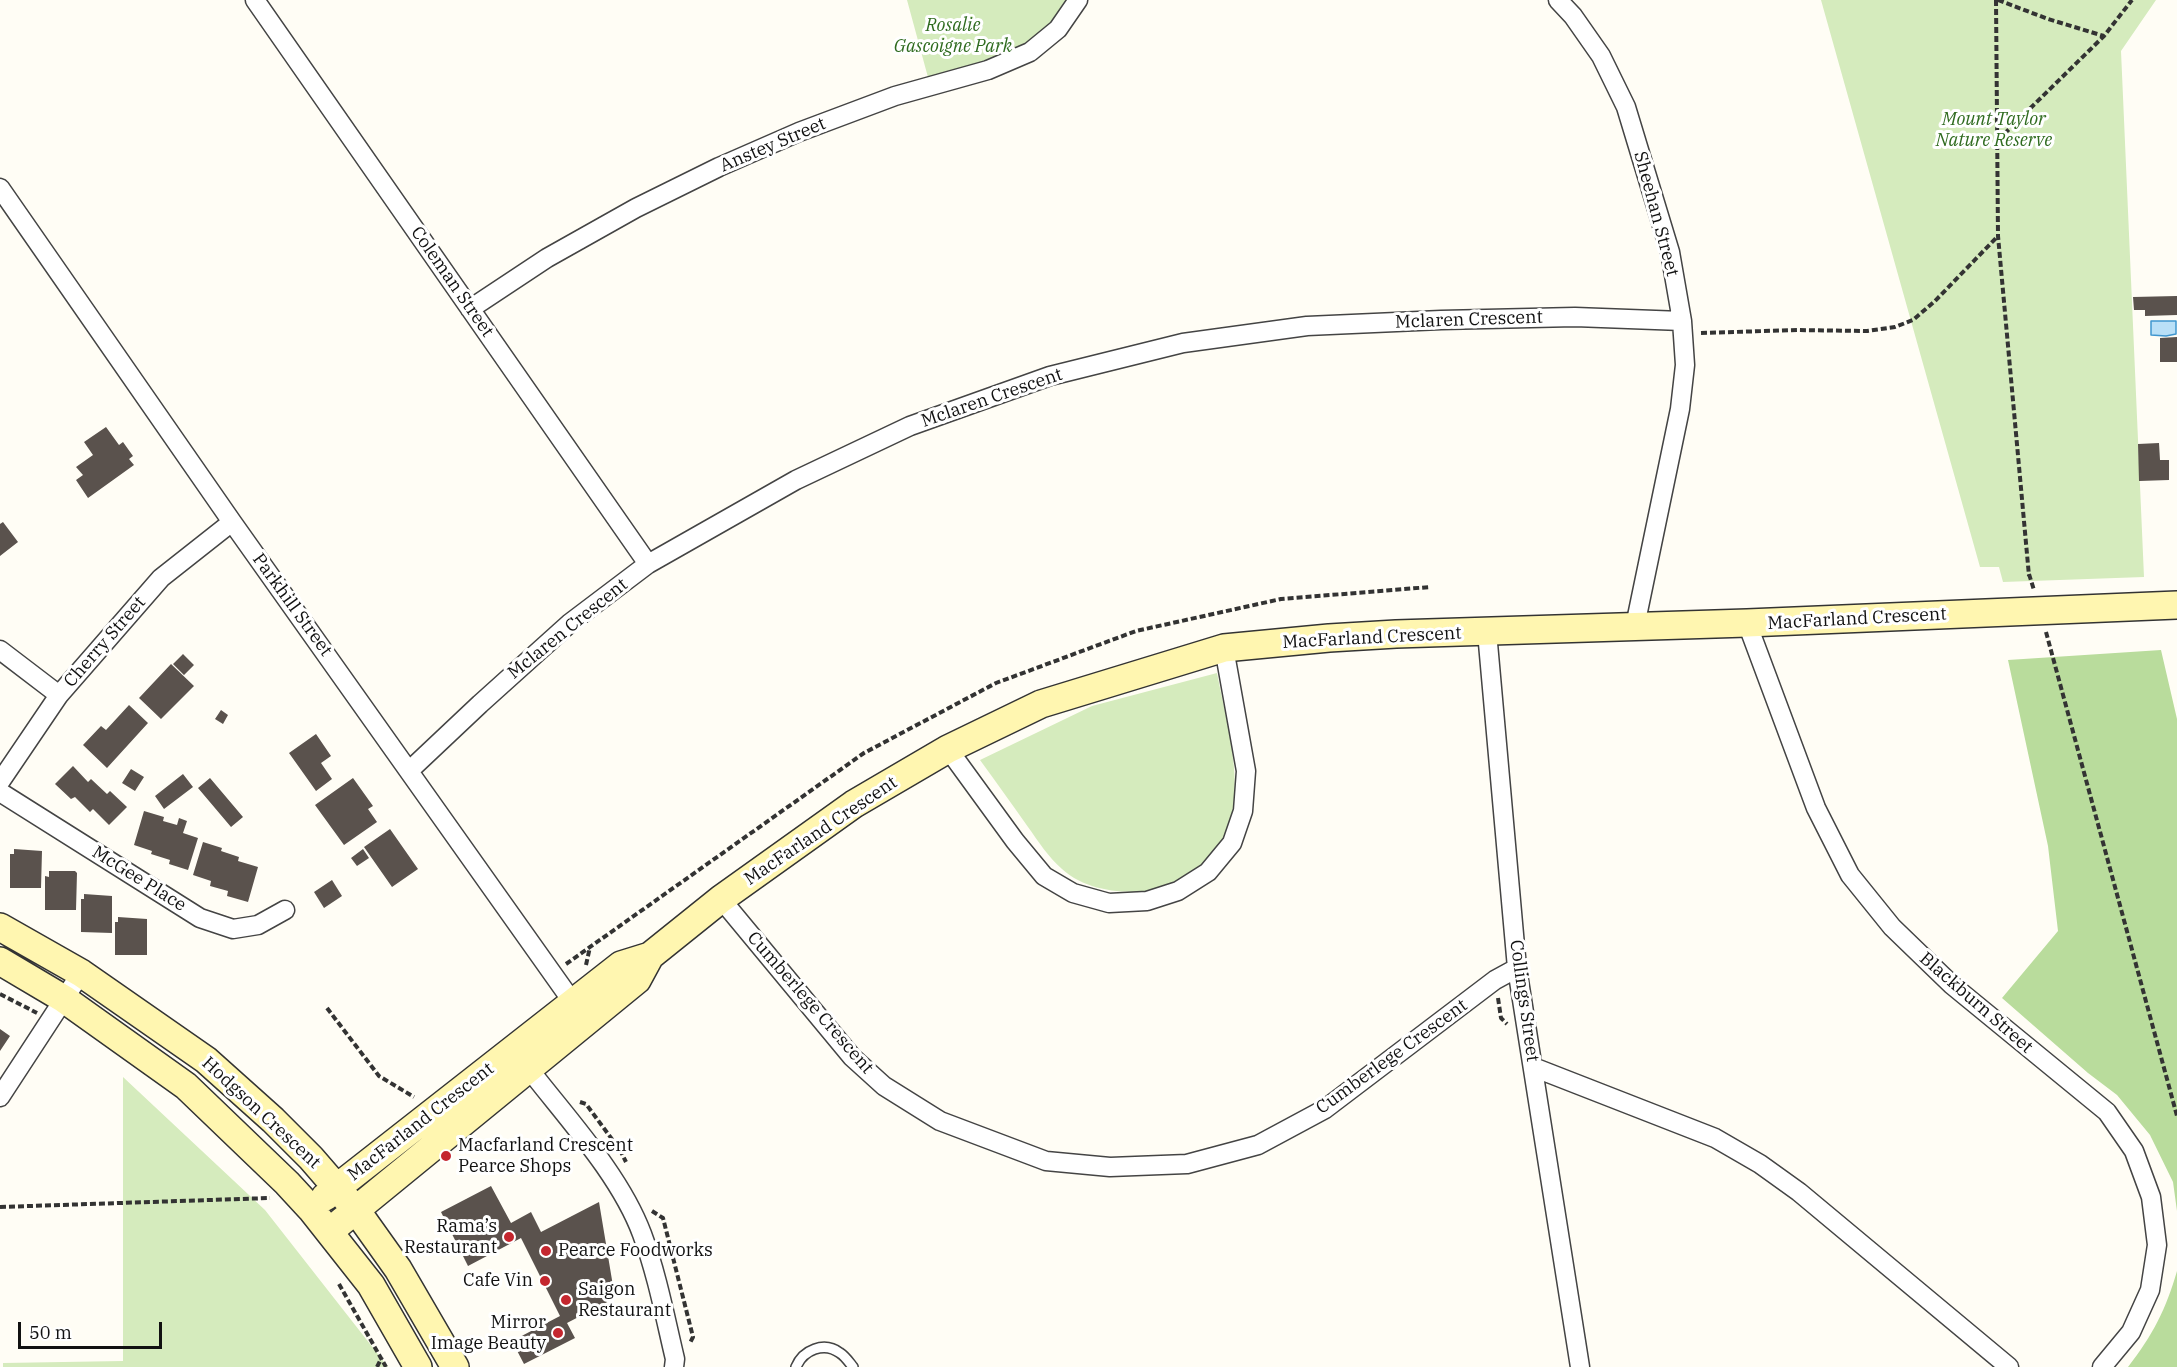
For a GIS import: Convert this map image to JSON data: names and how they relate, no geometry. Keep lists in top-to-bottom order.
{
  "streets": {
    "street": [
      "Anstey Street",
      "Sheehan Street",
      "Coleman Street",
      "Mclaren Crescent",
      "Parkhill Street",
      "MacFarland Crescent",
      "Cherry Street",
      "McGee Place",
      "Collings Street",
      "Cumberlege Crescent",
      "Blackburn Street",
      "Hodgson Crescent"
    ]
  },
  "crossings": [
    ["Anstey Street", "Coleman Street"],
    ["Sheehan Street", "Mclaren Crescent"],
    ["Sheehan Street", "MacFarland Crescent"],
    ["Coleman Street", "Mclaren Crescent"],
    ["Mclaren Crescent", "Parkhill Street"],
    ["Parkhill Street", "MacFarland Crescent"],
    ["Parkhill Street", "Cherry Street"],
    ["MacFarland Crescent", "Collings Street"],
    ["MacFarland Crescent", "Cumberlege Crescent"],
    ["MacFarland Crescent", "Blackburn Street"],
    ["MacFarland Crescent", "Hodgson Crescent"],
    ["Collings Street", "Cumberlege Crescent"]
  ],
  "parks": ["Rosalie Gascoigne Park", "Mount Taylor Nature Reserve"],
  "places": [
    "Macfarland Crescent Pearce Shops",
    "Rama’s Restaurant",
    "Pearce Foodworks",
    "Cafe Vin",
    "Saigon Restaurant",
    "Mirror Image Beauty"
  ],
  "scale_bar": "50 m"
}
